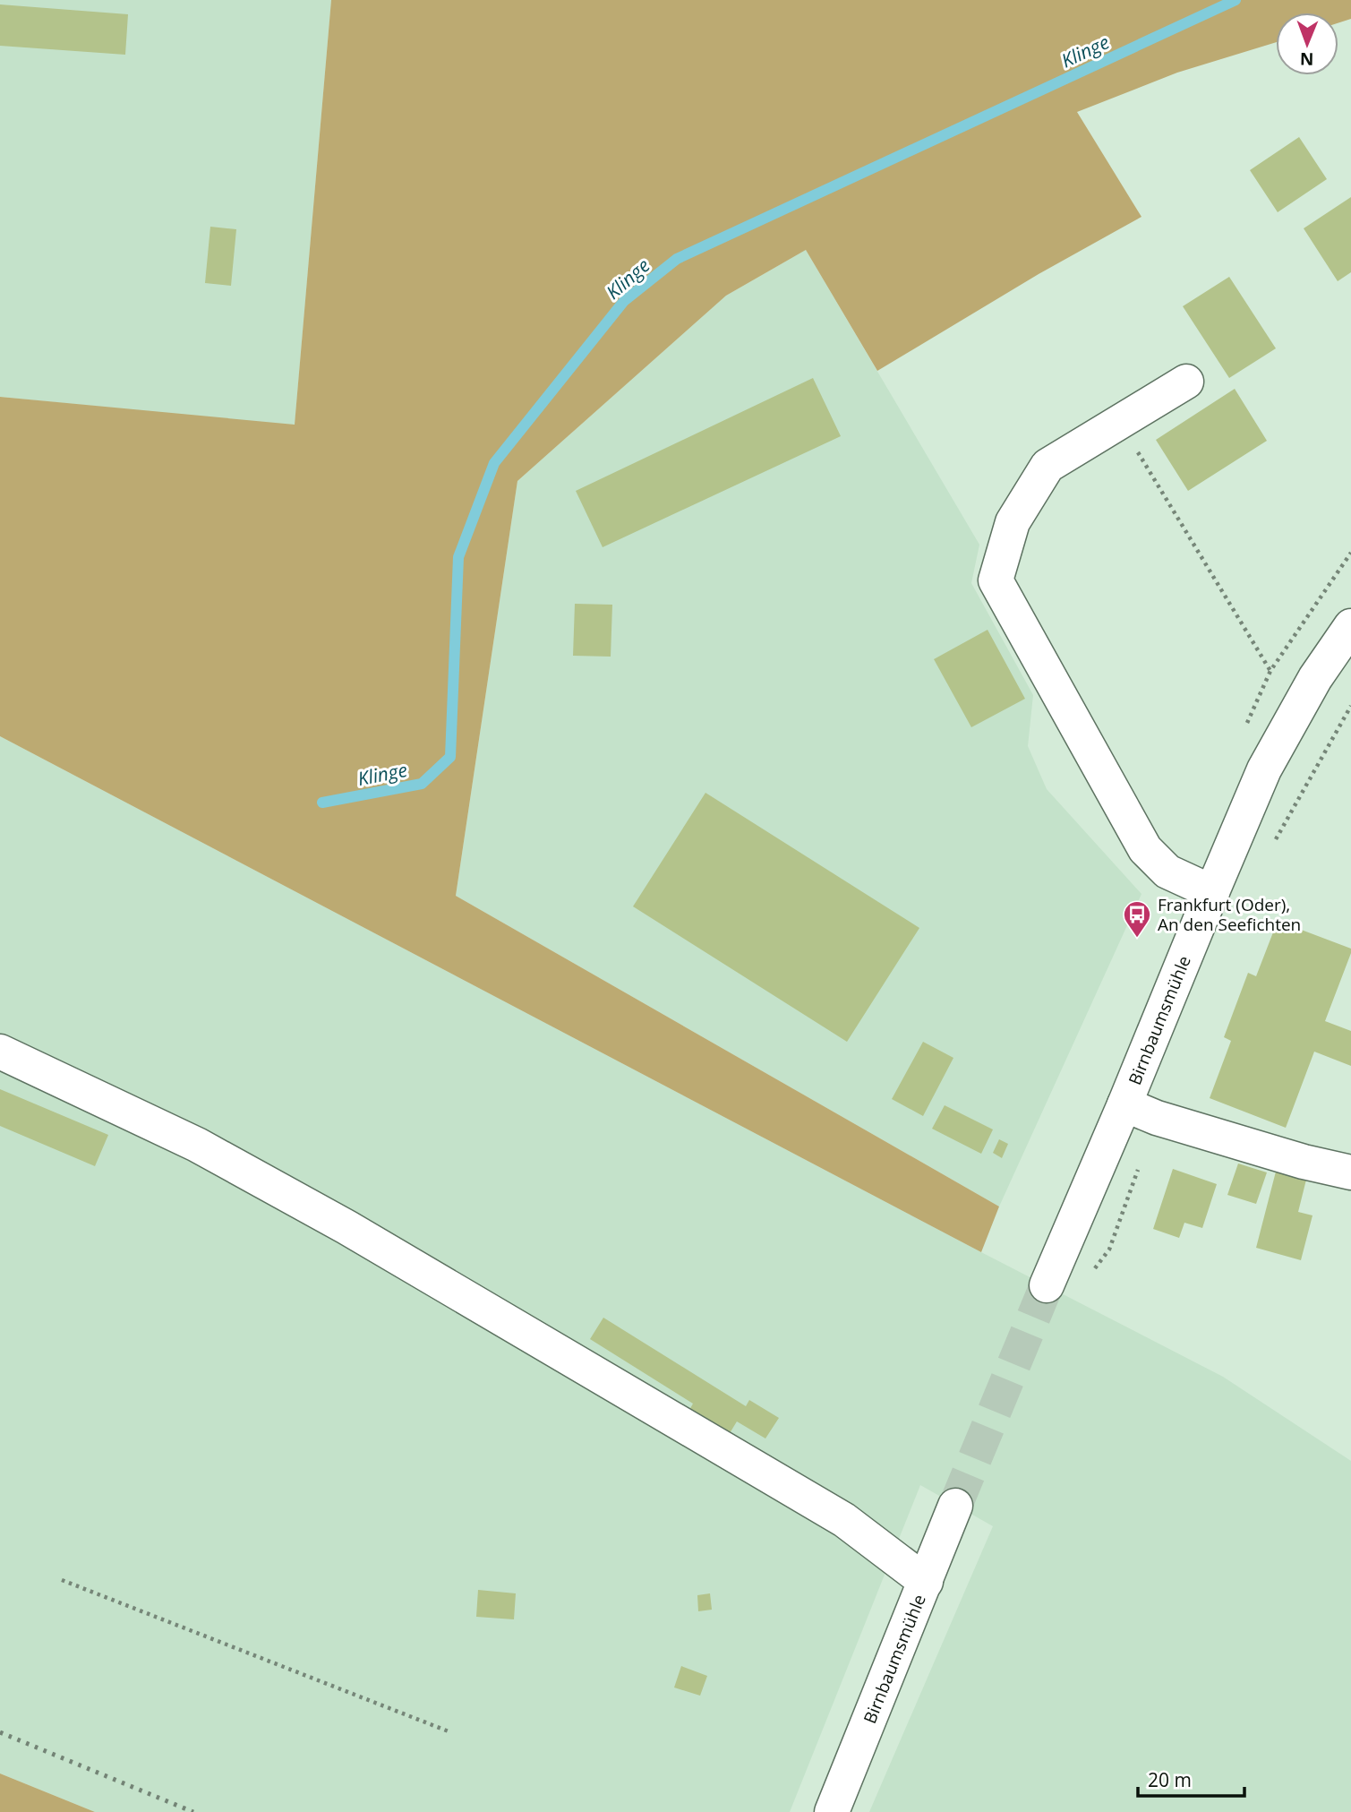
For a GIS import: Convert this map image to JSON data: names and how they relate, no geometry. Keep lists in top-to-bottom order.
{
  "streets": {
    "main road": ["Birnbaumsmühle"]
  },
  "water": ["Klinge"],
  "places": {
    "bus stop": ["Frankfurt (Oder), An den Seefichten"]
  },
  "scale_bar": "20 m",
  "north": "bottom"
}
